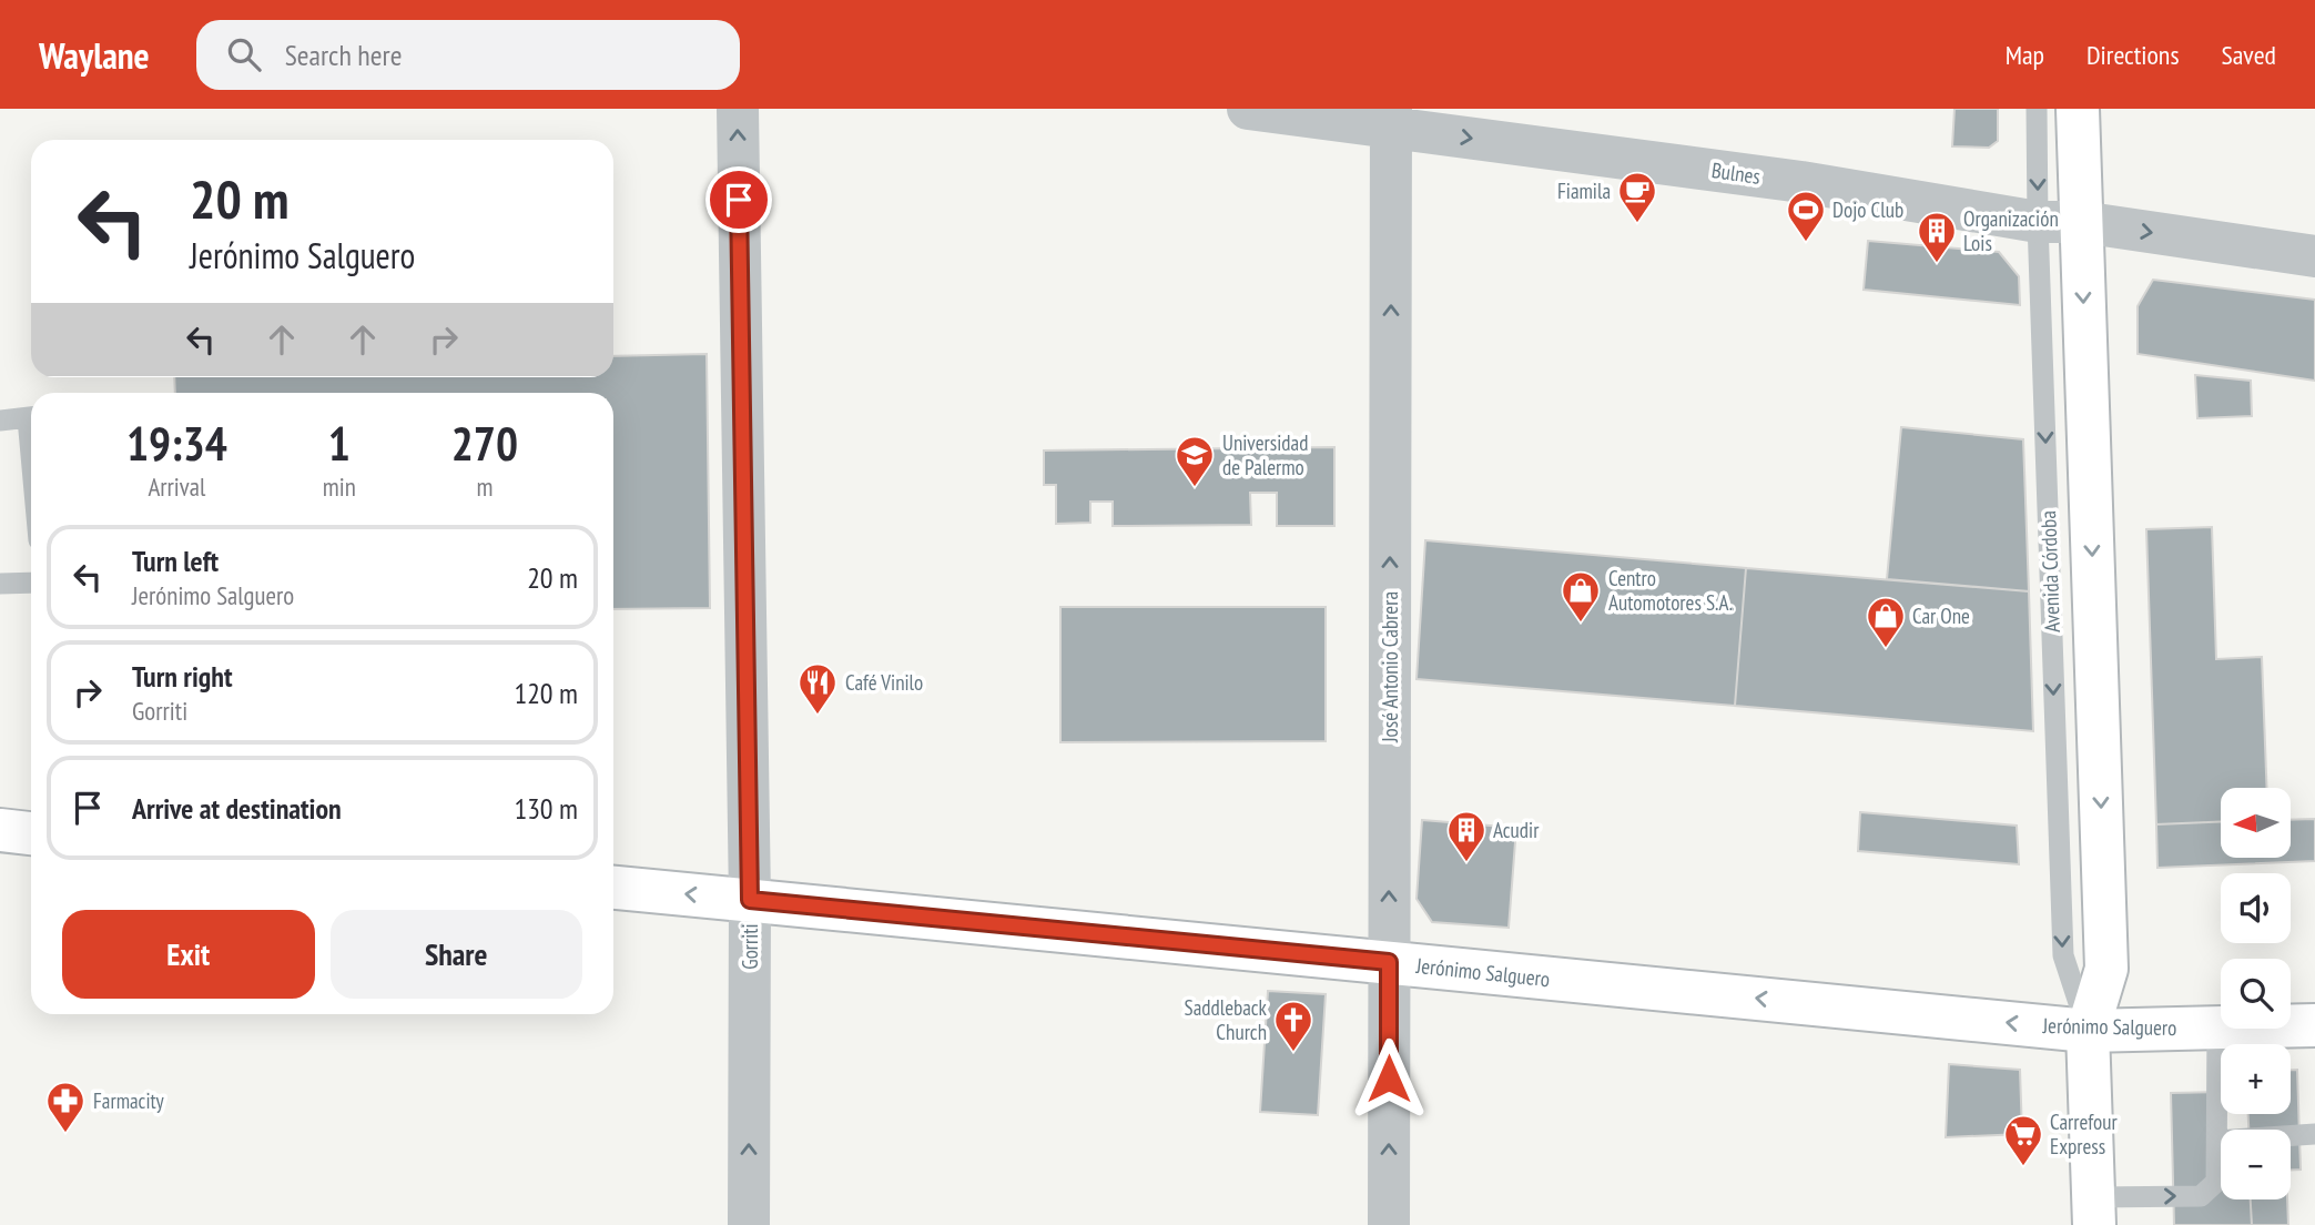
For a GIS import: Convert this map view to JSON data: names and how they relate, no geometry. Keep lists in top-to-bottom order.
{
  "streets": {
    "street": [
      "Bulnes",
      "Avenida Córdoba",
      "José Antonio Cabrera",
      "Gorriti",
      "Jerónimo Salguero"
    ]
  },
  "crossings": [
    ["Bulnes", "Avenida Córdoba"],
    ["Bulnes", "José Antonio Cabrera"],
    ["Avenida Córdoba", "Jerónimo Salguero"],
    ["José Antonio Cabrera", "Jerónimo Salguero"],
    ["Gorriti", "Jerónimo Salguero"]
  ],
  "one_way": [
    "Bulnes",
    "Avenida Córdoba",
    "José Antonio Cabrera",
    "Gorriti",
    "Jerónimo Salguero"
  ],
  "places": {
    "cafe": ["Fiamila"],
    "sports": ["Dojo Club"],
    "building": ["Organización Lois", "Acudir"],
    "school or university": ["Universidad de Palermo"],
    "shop": ["Centro Automotores S.A.", "Car One"],
    "restaurant": ["Café Vinilo"],
    "church": ["Saddleback Church"],
    "pharmacy": ["Farmacity"],
    "supermarket": ["Carrefour Express"]
  },
  "north": "left",
  "page": {
    "header": "Waylane",
    "search": "Search here",
    "nav": ["Map", "Directions", "Saved"],
    "turn": ["20 m", "Jerónimo Salguero"],
    "eta": [
      "19:34",
      "Arrival",
      "1",
      "min",
      "270",
      "m"
    ],
    "list": [
      {
        "name": "Turn left",
        "note": "Jerónimo Salguero",
        "value": "20 m"
      },
      {
        "name": "Turn right",
        "note": "Gorriti",
        "value": "120 m"
      },
      {
        "name": "Arrive at destination",
        "value": "130 m"
      }
    ],
    "map_buttons": ["+", "−"],
    "buttons": ["Exit", "Share"]
  }
}
